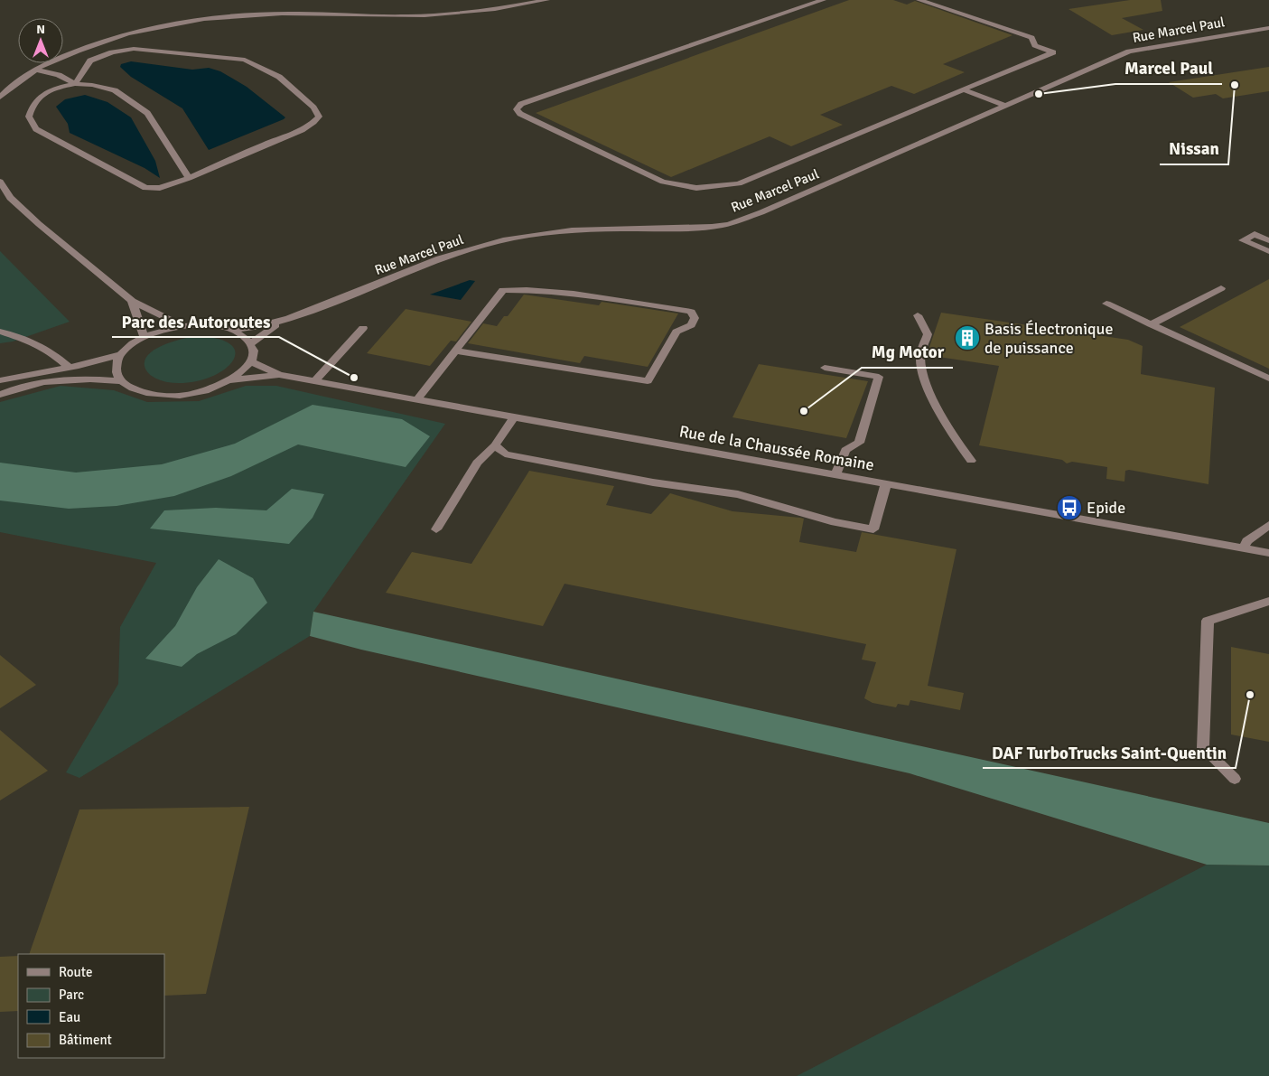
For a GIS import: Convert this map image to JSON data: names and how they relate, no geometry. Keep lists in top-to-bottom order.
{
  "streets": {
    "street": ["Rue Marcel Paul", "Rue de la Chaussée Romaine"]
  },
  "places": {
    "other": [
      "Nissan",
      "Marcel Paul",
      "Parc des Autoroutes",
      "Mg Motor",
      "DAF TurboTrucks Saint-Quentin"
    ],
    "building": ["Basis Électronique de puissance"],
    "bus stop": ["Epide"]
  },
  "legend": [
    "Route",
    "Parc",
    "Eau",
    "Bâtiment"
  ],
  "north": "top"
}
